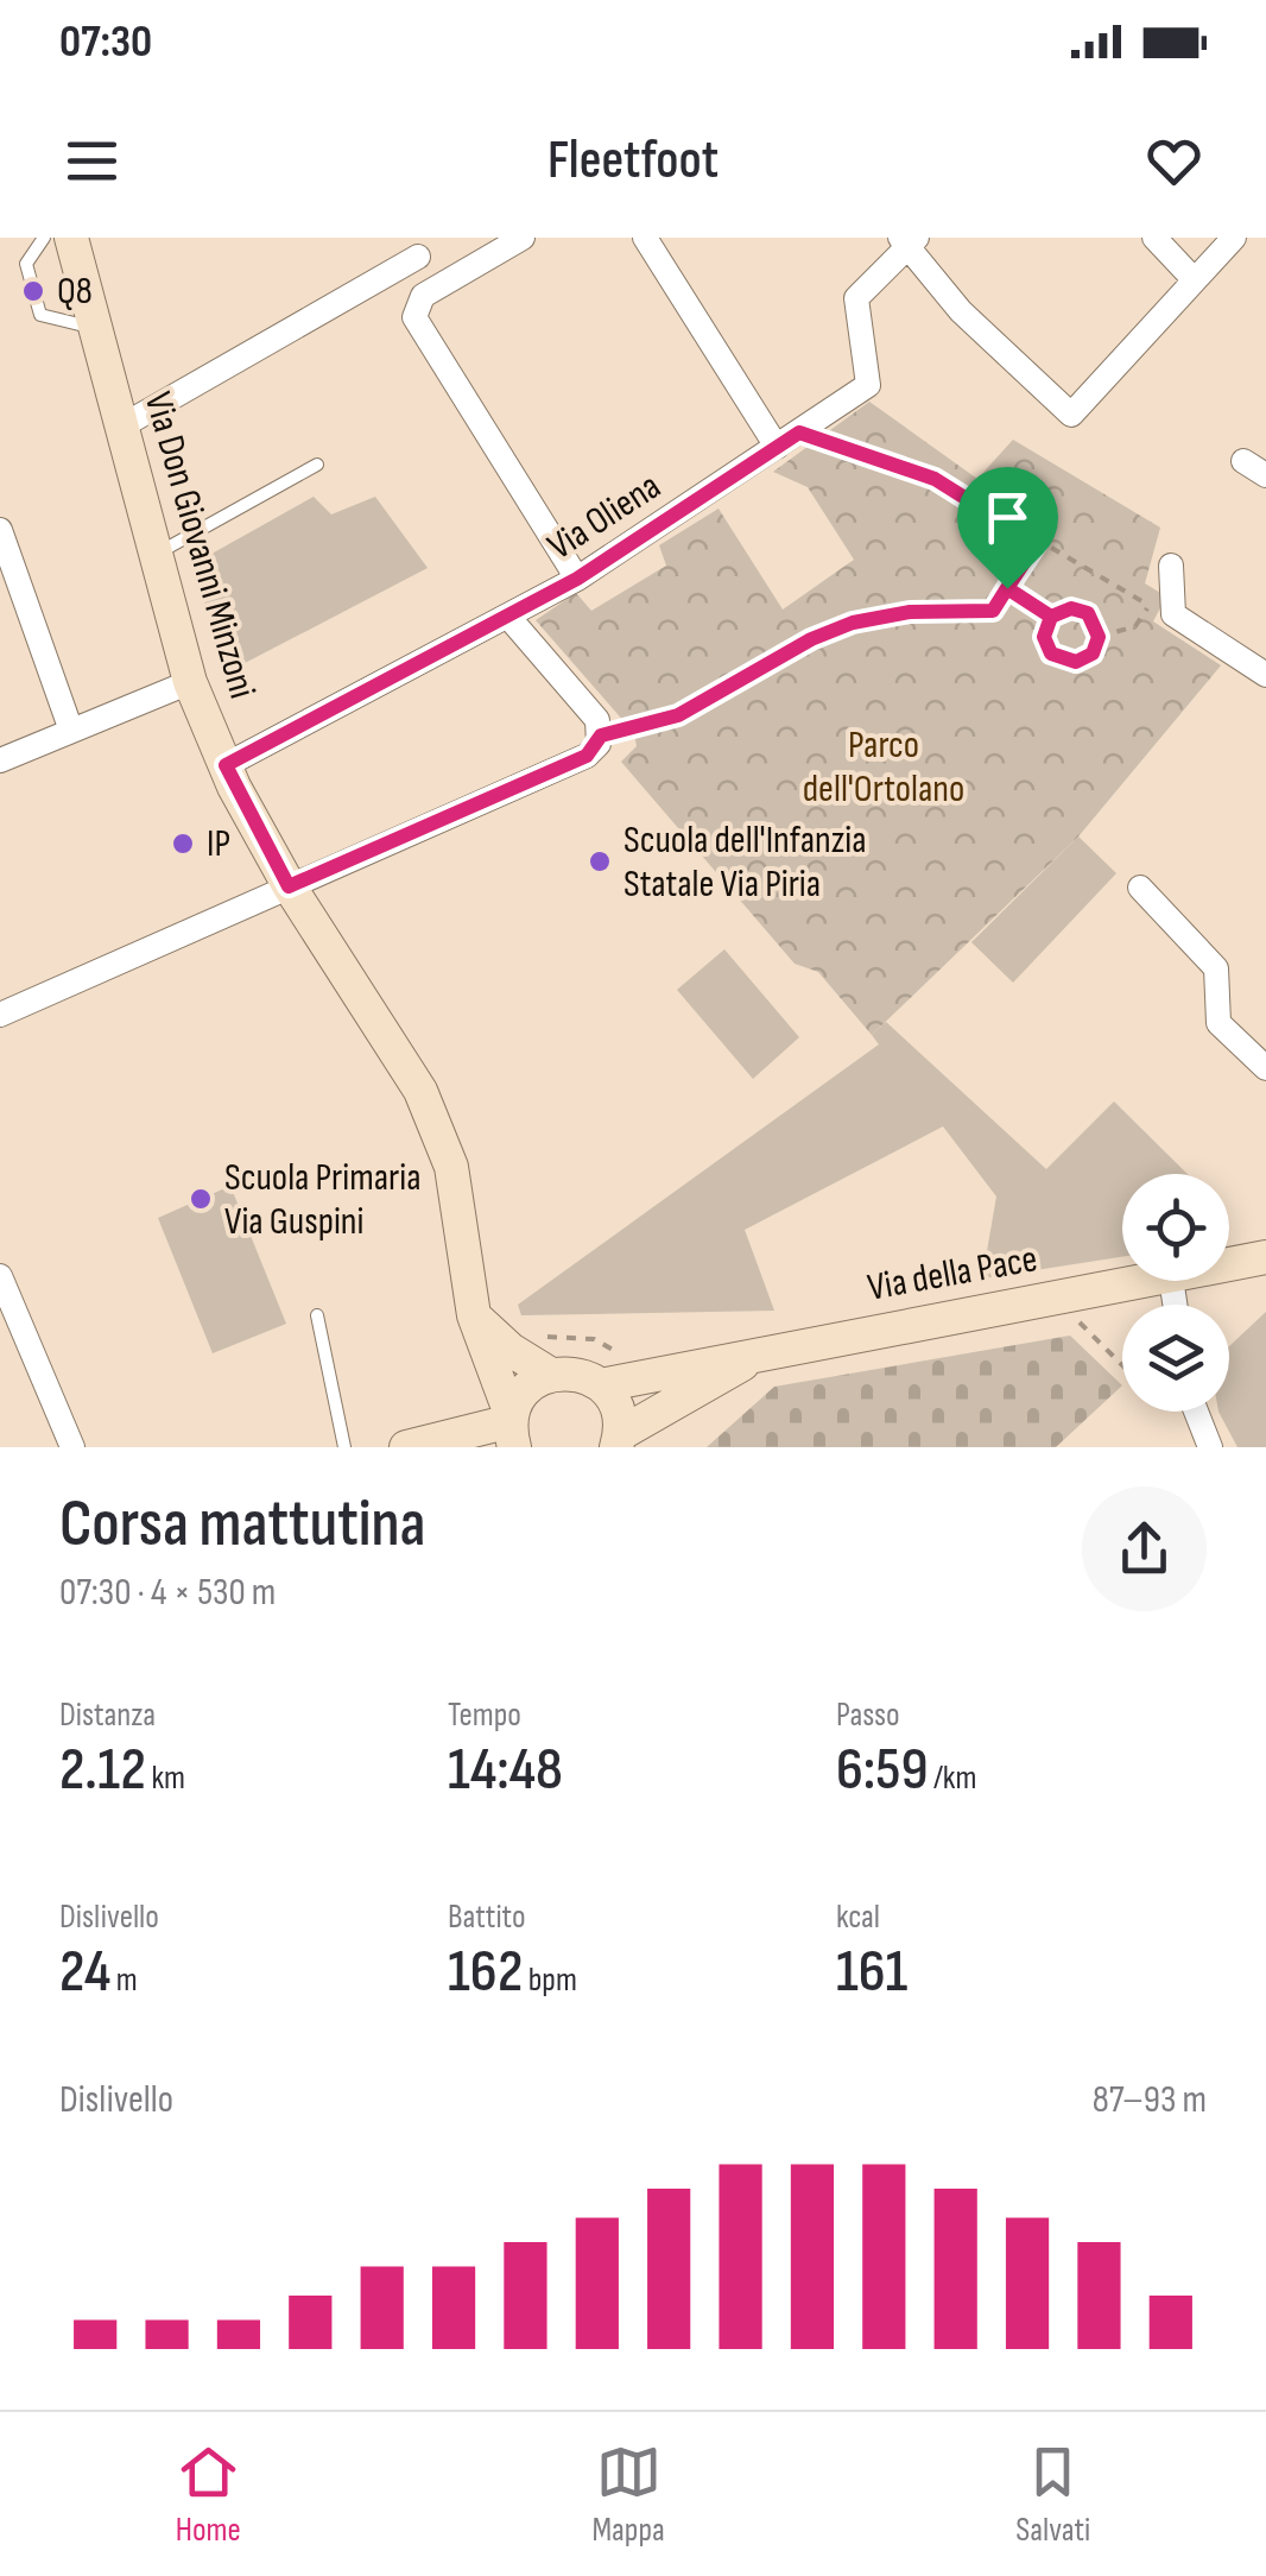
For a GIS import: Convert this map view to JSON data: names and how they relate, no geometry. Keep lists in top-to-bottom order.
{
  "streets": {
    "street": ["Via Oliena", "Via Don Giovanni Minzoni", "Via della Pace"]
  },
  "crossings": [
    ["Via Oliena", "Via Don Giovanni Minzoni"]
  ],
  "parks": ["Parco dell'Ortolano"],
  "places": [
    "Q8",
    "IP",
    "Scuola dell'Infanzia Statale Via Piria",
    "Scuola Primaria Via Guspini"
  ],
  "page": {
    "status": "07:30",
    "header": "Fleetfoot",
    "heading": ["Corsa mattutina", "07:30 · 4 × 530 m"],
    "stats": [
      ["Distanza", "2.12 km"],
      ["Tempo", "14:48"],
      ["Passo", "6:59 /km"],
      ["Dislivello", "24 m"],
      ["Battito", "162 bpm"],
      ["kcal", "161"]
    ],
    "chart": ["Dislivello", "87–93 m"],
    "tabs": ["Home", "Mappa", "Salvati"]
  }
}
